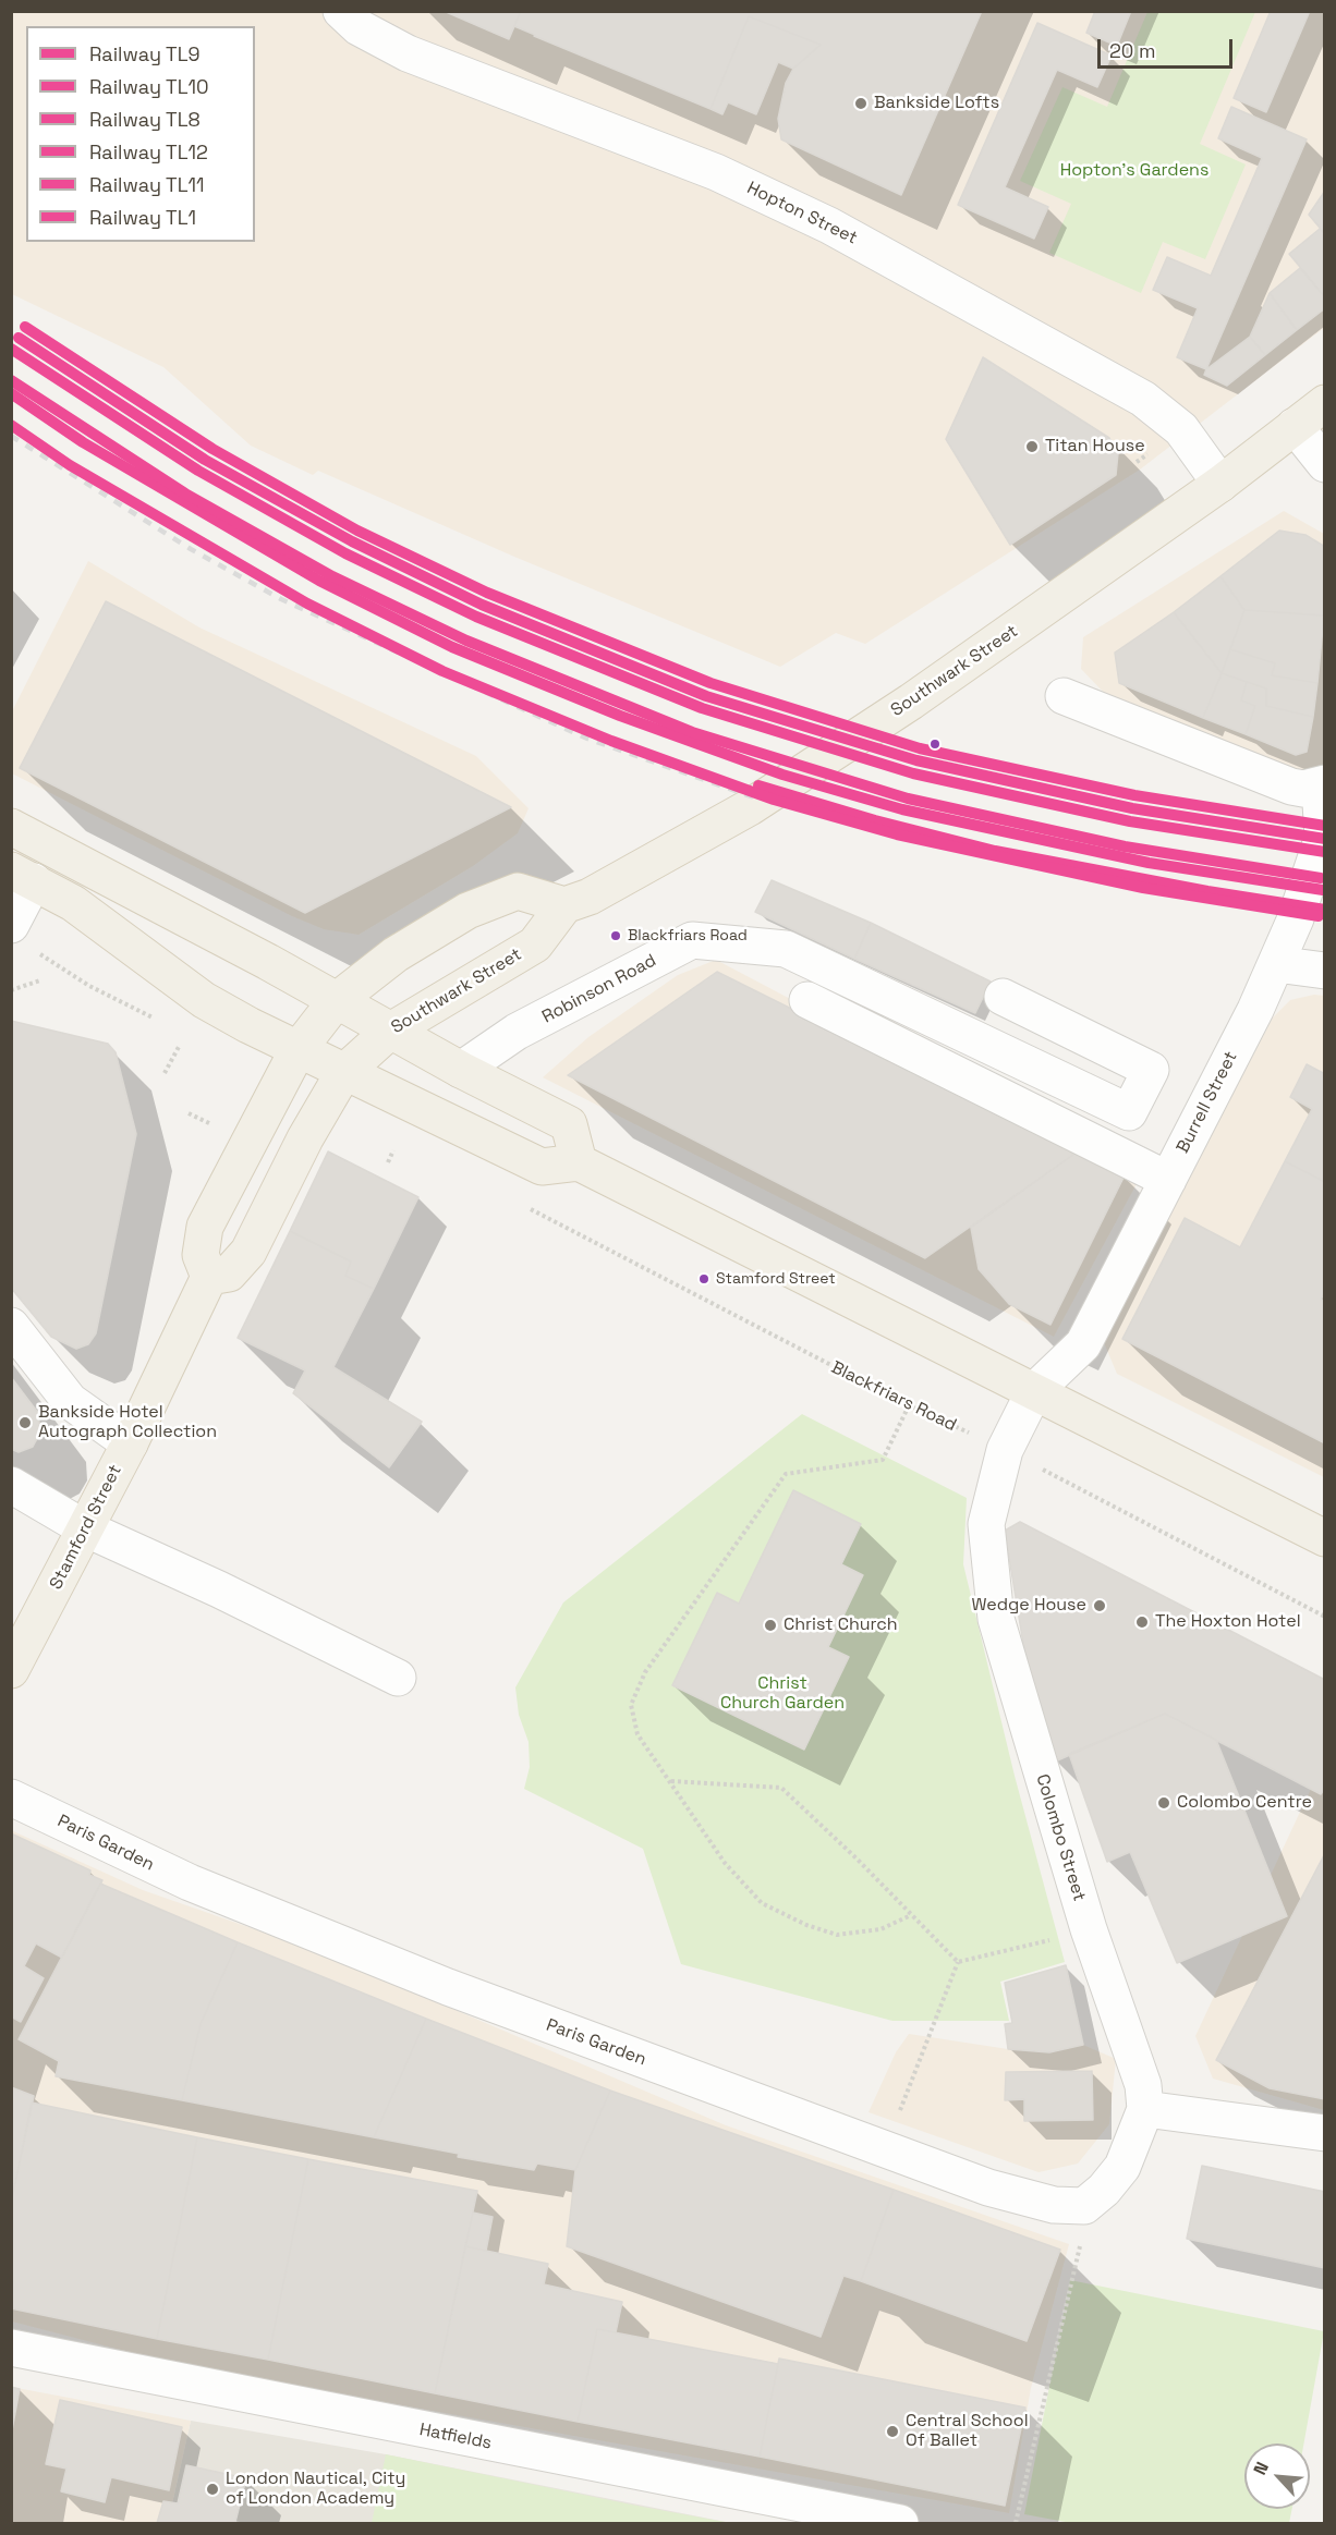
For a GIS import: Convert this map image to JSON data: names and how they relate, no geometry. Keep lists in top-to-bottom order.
{
  "streets": {
    "main road": ["Southwark Street", "Stamford Street"],
    "street": [
      "Hopton Street",
      "Robinson Road",
      "Burrell Street",
      "Colombo Street",
      "Paris Garden",
      "Hatfields"
    ],
    "path": ["Blackfriars Road"]
  },
  "crossings": [
    ["Hopton Street", "Southwark Street"],
    ["Burrell Street", "Colombo Street"],
    ["Blackfriars Road", "Colombo Street"]
  ],
  "parks": ["Hopton's Gardens", "Christ Church Garden"],
  "places": [
    "Bankside Lofts",
    "Titan House",
    "Blackfriars Road",
    "Stamford Street",
    "Bankside Hotel Autograph Collection",
    "Wedge House",
    "The Hoxton Hotel",
    "Christ Church",
    "Colombo Centre",
    "Central School Of Ballet",
    "London Nautical, City of London Academy"
  ],
  "lines": [
    "rail line TL11",
    "rail line TL8",
    "rail line TL9",
    "rail line TL12",
    "rail line TL10",
    "rail line TL1"
  ],
  "legend": [
    "Railway TL9",
    "Railway TL10",
    "Railway TL8",
    "Railway TL12",
    "Railway TL11",
    "Railway TL1"
  ],
  "scale_bar": "20 m",
  "north": "top left"
}
